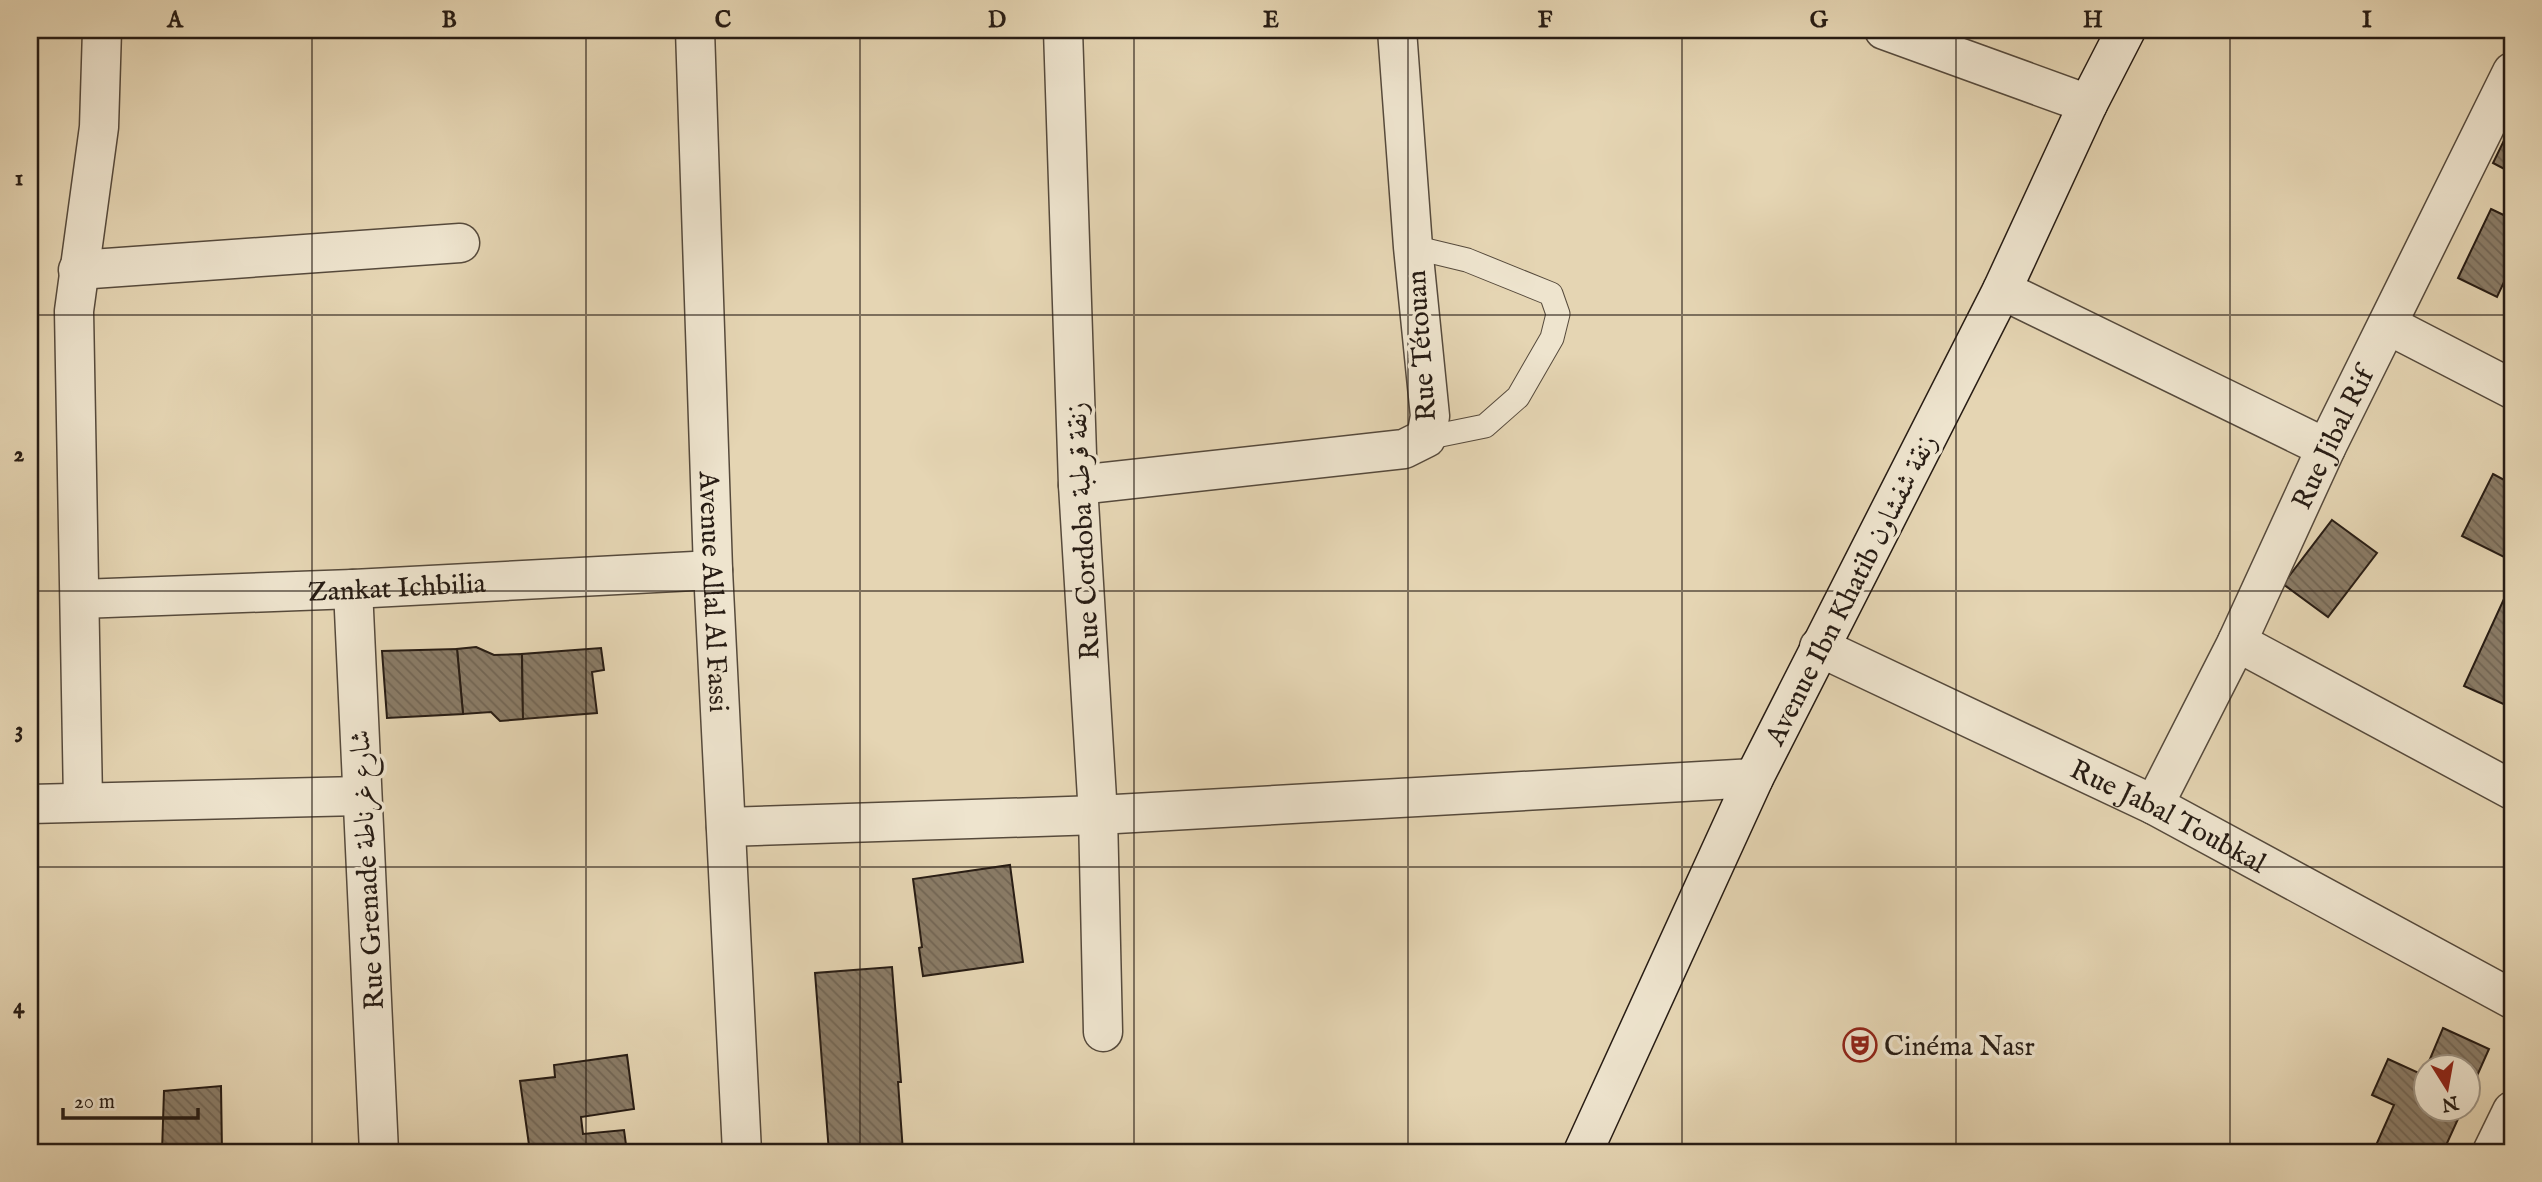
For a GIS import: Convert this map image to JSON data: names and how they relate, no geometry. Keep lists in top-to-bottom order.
{
  "streets": {
    "street": [
      "Rue Tétouan",
      "Rue Jibal Rif",
      "Rue Cordoba زنقة قرطبة",
      "Zankat Ichbilia",
      "Avenue Ibn Khatib زنقة شفشاون",
      "Avenue Allal Al Fassi",
      "Rue Jabal Toubkal",
      "Rue Grenade شارع غرناطة"
    ]
  },
  "crossings": [
    ["Rue Tétouan", "Rue Cordoba زنقة قرطبة"],
    ["Rue Jibal Rif", "Rue Jabal Toubkal"],
    ["Zankat Ichbilia", "Avenue Allal Al Fassi"],
    ["Zankat Ichbilia", "Rue Grenade شارع غرناطة"],
    ["Avenue Ibn Khatib زنقة شفشاون", "Rue Jabal Toubkal"]
  ],
  "places": {
    "theatre": ["Cinéma Nasr"]
  },
  "scale_bar": "20 m",
  "north": "bottom",
  "grid": {
    "columns": [
      "A",
      "B",
      "C",
      "D",
      "E",
      "F",
      "G",
      "H",
      "I"
    ],
    "rows": [
      "1",
      "2",
      "3",
      "4"
    ]
  }
}
